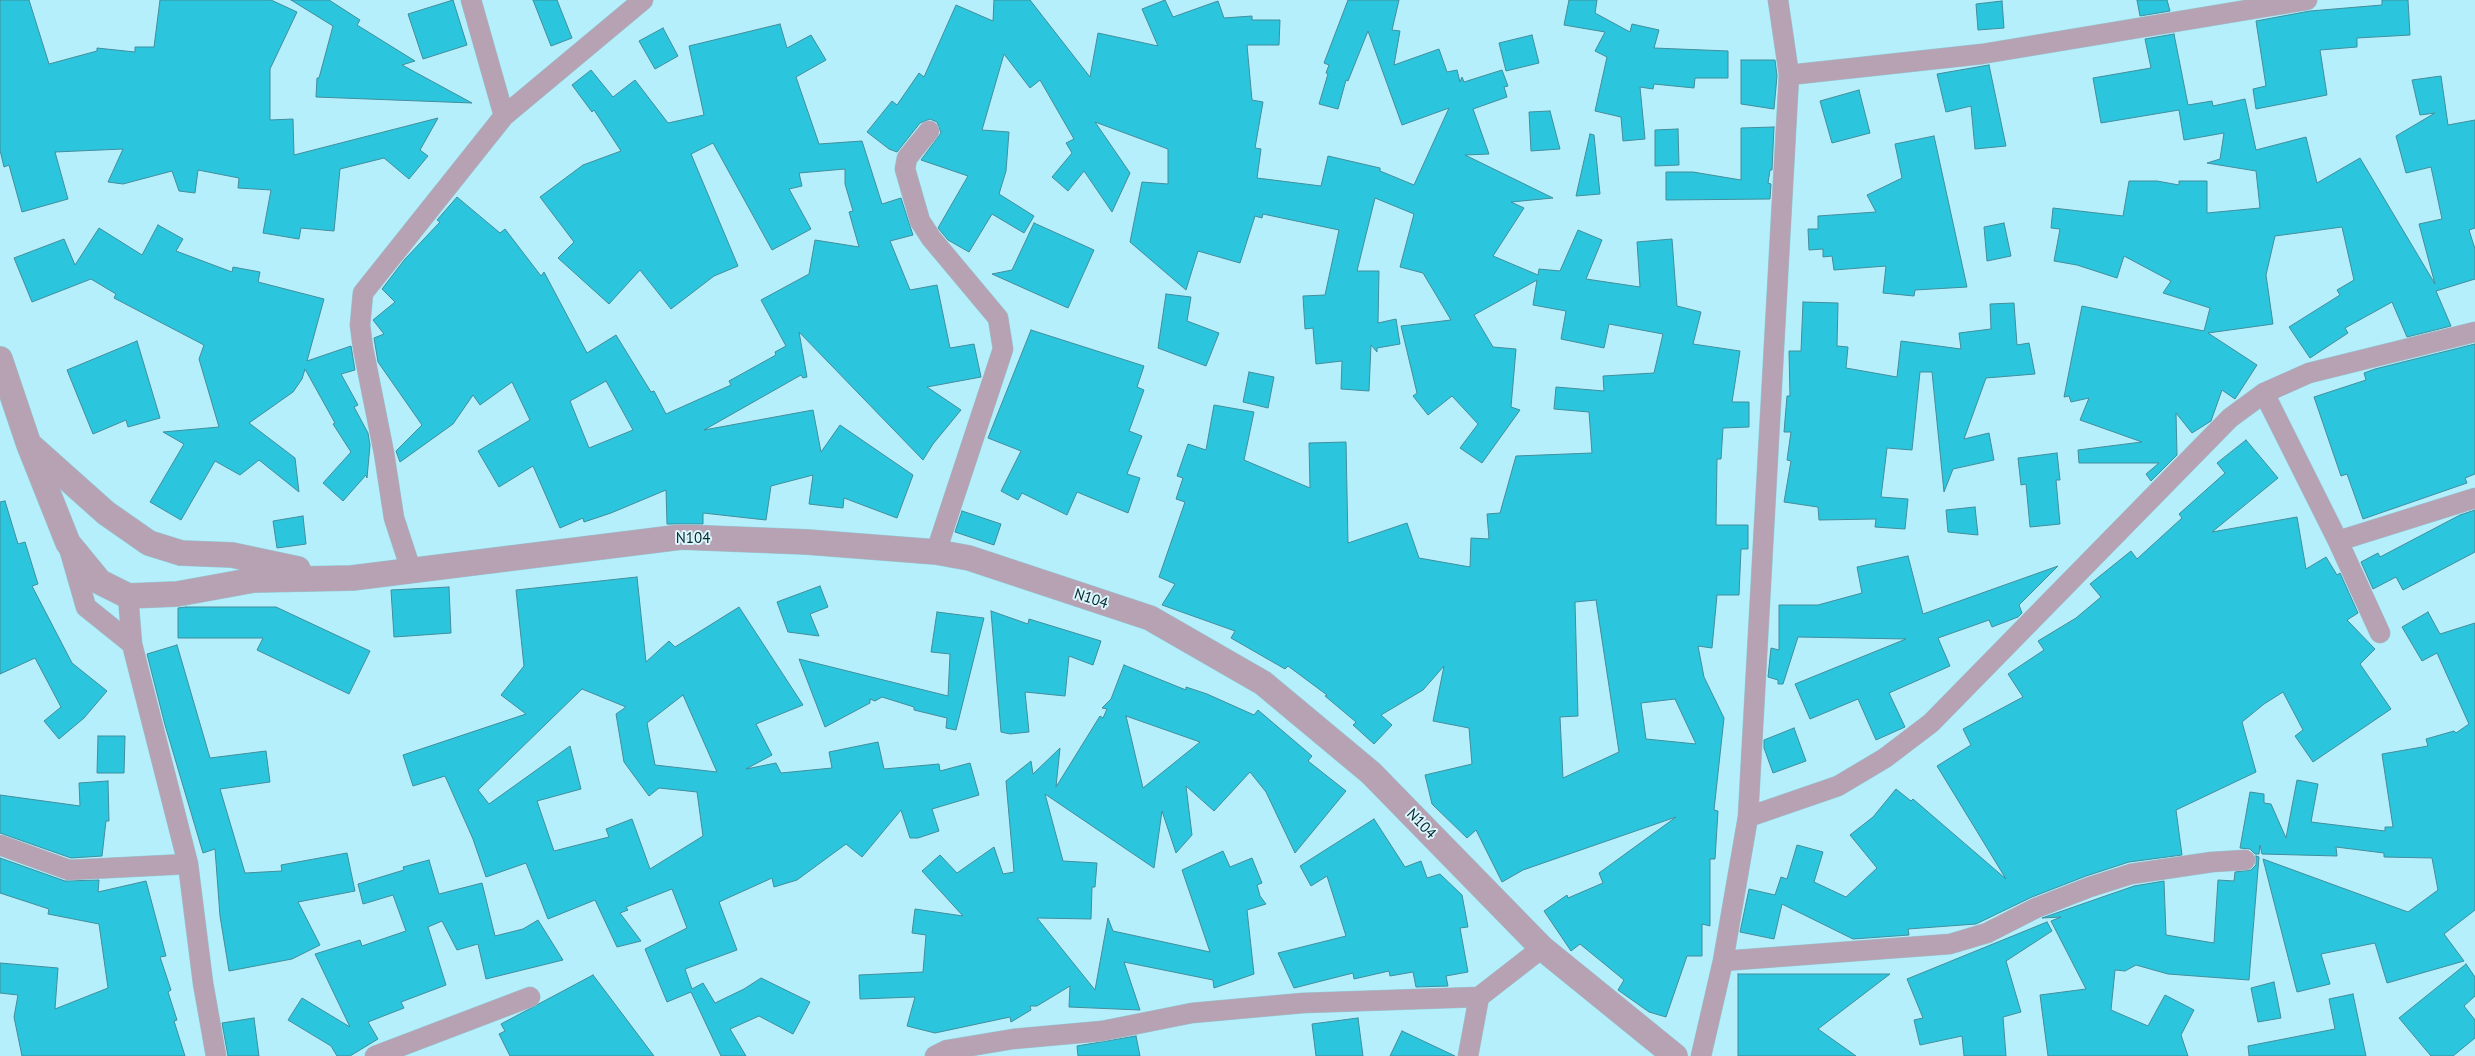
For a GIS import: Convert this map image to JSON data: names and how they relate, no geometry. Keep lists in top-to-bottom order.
{
  "streets": {
    "street": ["N104"]
  }
}
